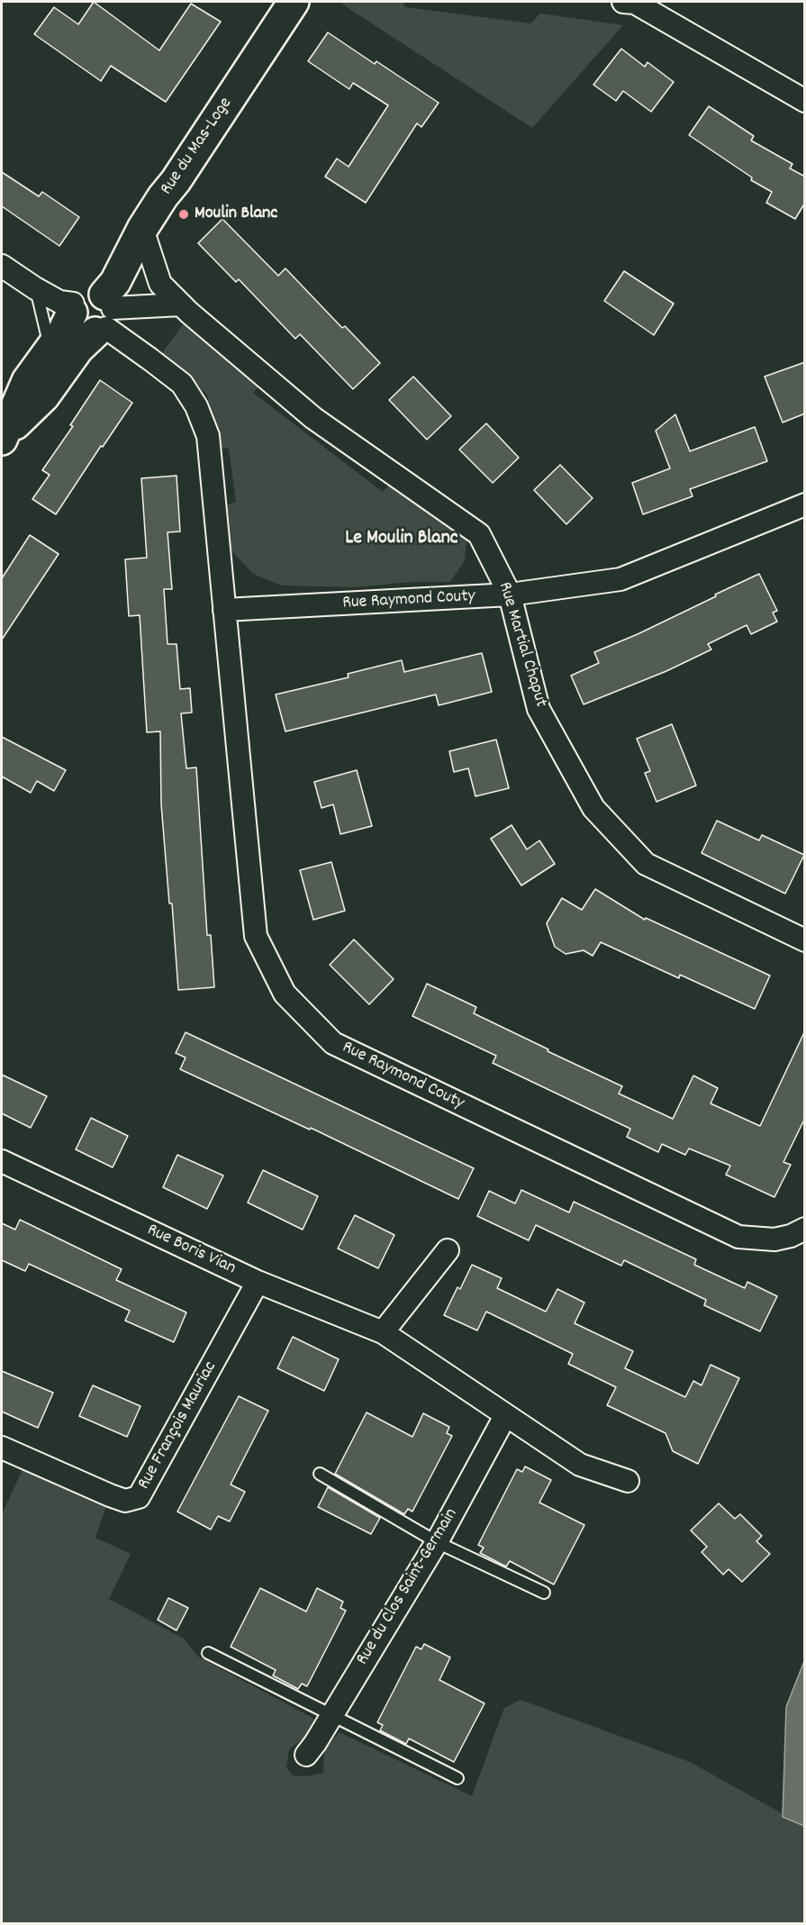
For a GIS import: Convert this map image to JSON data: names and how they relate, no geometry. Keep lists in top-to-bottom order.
{
  "streets": {
    "main road": ["Rue du Mas-Loge"],
    "street": [
      "Rue Raymond Couty",
      "Rue Martial Chaput",
      "Rue Boris Vian",
      "Rue François Mauriac",
      "Rue du Clos Saint-Germain"
    ]
  },
  "crossings": [
    ["Rue du Mas-Loge", "Rue Raymond Couty"],
    ["Rue du Mas-Loge", "Rue Martial Chaput"],
    ["Rue Raymond Couty", "Rue Martial Chaput"],
    ["Rue Boris Vian", "Rue François Mauriac"],
    ["Rue Boris Vian", "Rue du Clos Saint-Germain"]
  ],
  "districts": ["Le Moulin Blanc"],
  "places": ["Moulin Blanc"]
}
